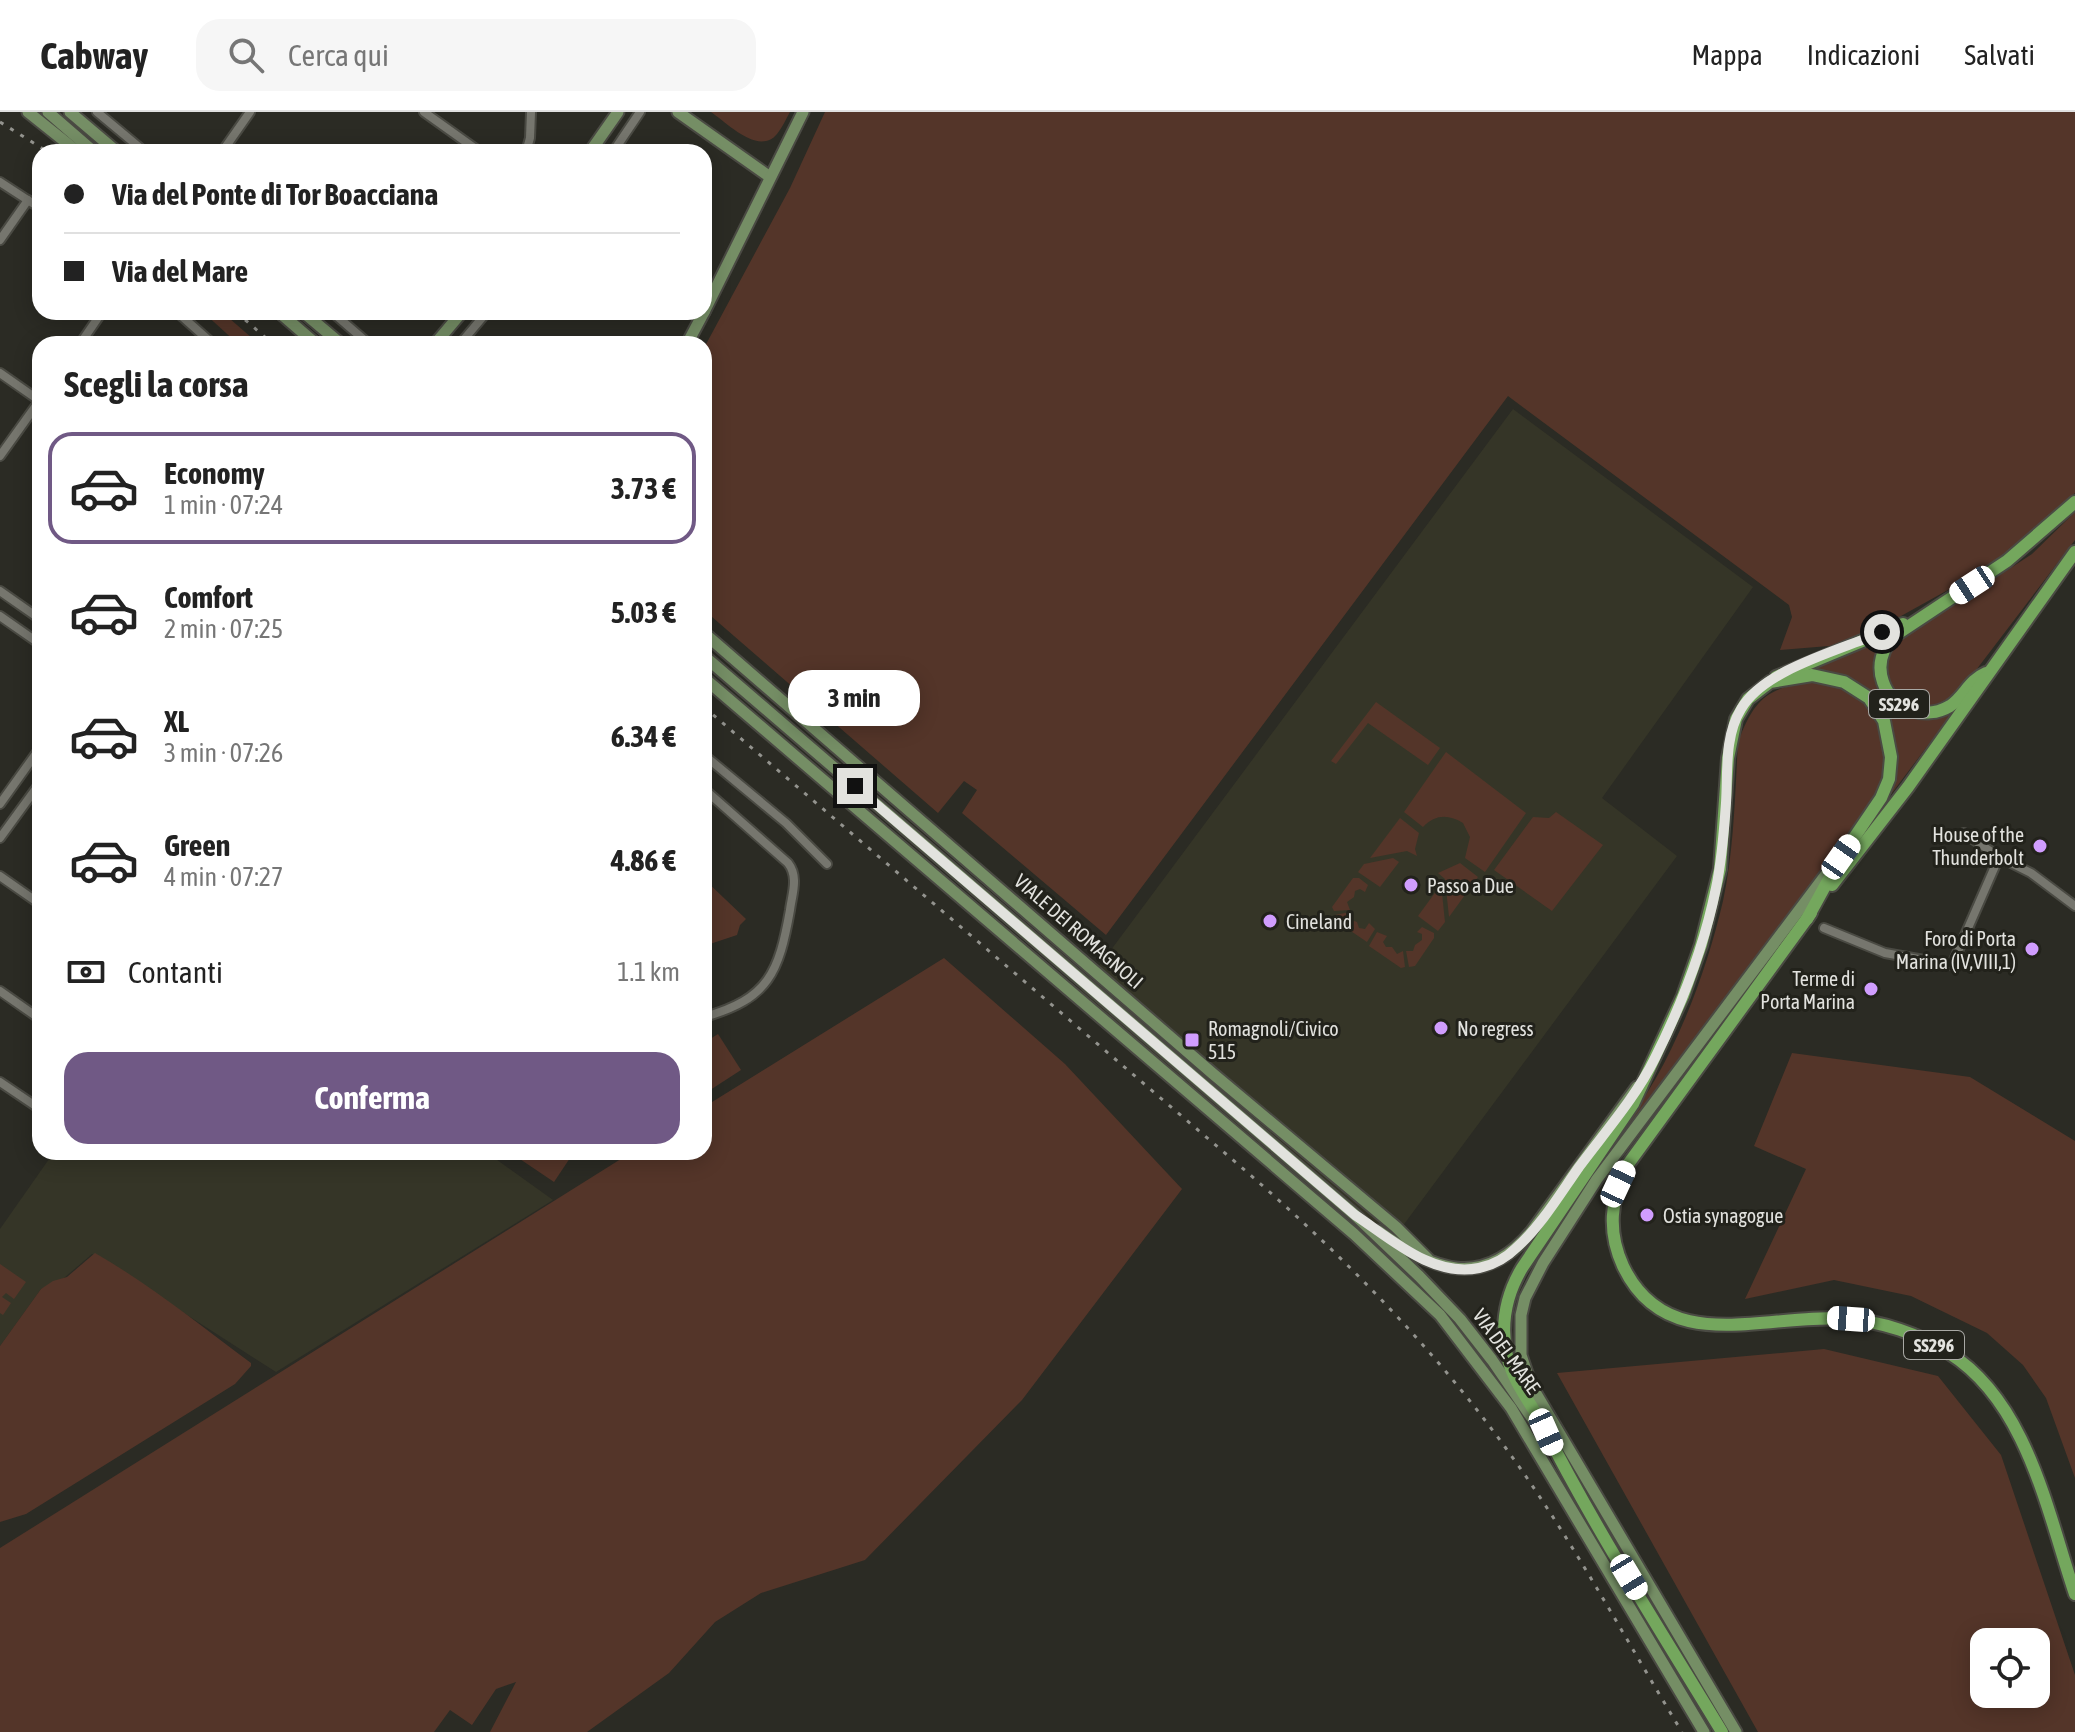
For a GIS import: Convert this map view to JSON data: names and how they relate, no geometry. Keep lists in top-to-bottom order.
{
  "streets": {
    "main road": ["SS296", "VIA DEL MARE"],
    "street": ["VIALE DEI ROMAGNOLI"]
  },
  "places": {
    "other": [
      "House of the Thunderbolt",
      "Passo a Due",
      "Cineland",
      "Foro di Porta Marina (IV,VIII,1)",
      "Terme di Porta Marina",
      "No regress",
      "Ostia synagogue"
    ],
    "transit": ["Romagnoli/Civico 515"]
  },
  "page": {
    "header": "Cabway",
    "search": "Cerca qui",
    "nav": ["Mappa", "Indicazioni", "Salvati"],
    "banner": ["Via del Ponte di Tor Boacciana", "Via del Mare"],
    "heading": "Scegli la corsa",
    "list": [
      {
        "name": "Economy",
        "note": "1 min · 07:24",
        "value": "3.73 €"
      },
      {
        "name": "Comfort",
        "note": "2 min · 07:25",
        "value": "5.03 €"
      },
      {
        "name": "XL",
        "note": "3 min · 07:26",
        "value": "6.34 €"
      },
      {
        "name": "Green",
        "note": "4 min · 07:27",
        "value": "4.86 €"
      }
    ],
    "bubble": "3 min",
    "pay": ["Contanti", "1.1 km"],
    "buttons": "Conferma"
  }
}
